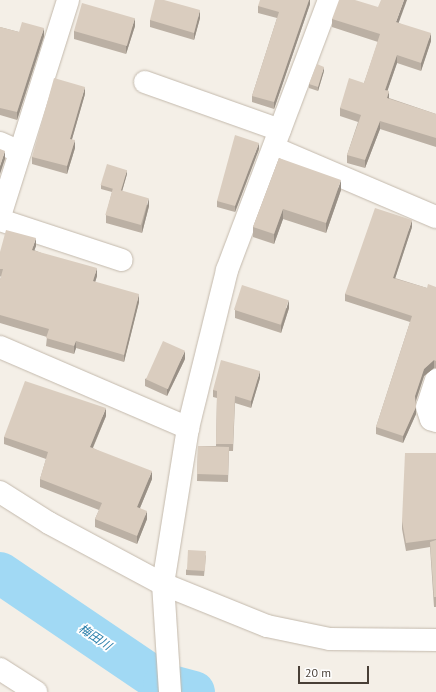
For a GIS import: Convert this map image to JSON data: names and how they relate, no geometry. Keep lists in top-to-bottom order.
{
  "water": ["梅田川"],
  "scale_bar": "20 m"
}
